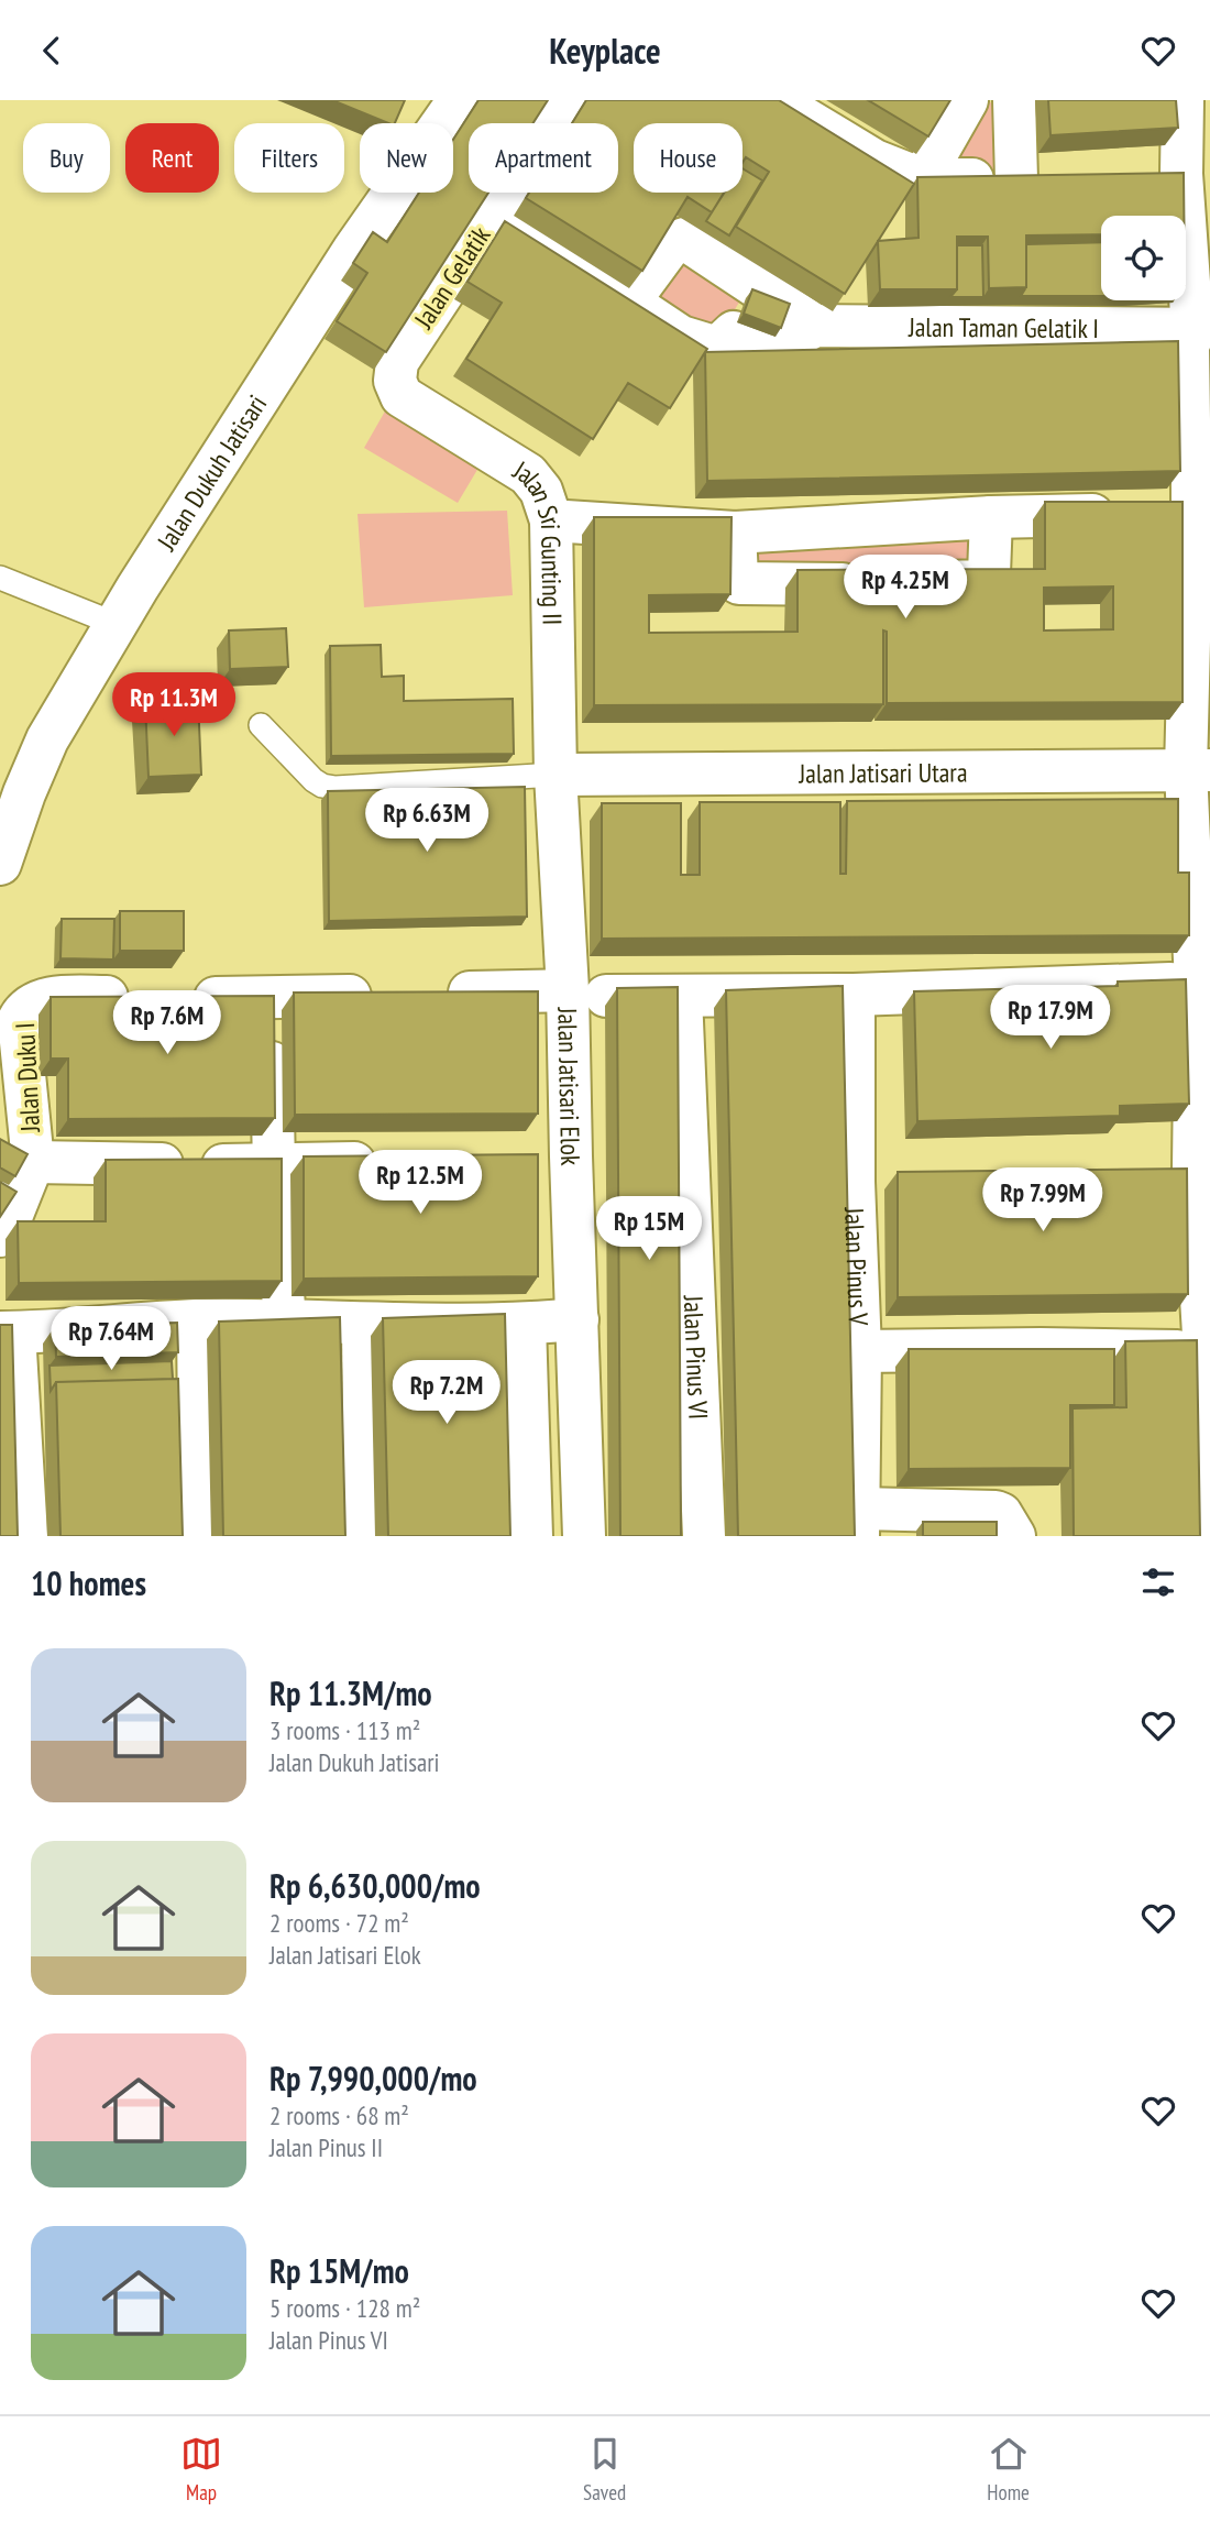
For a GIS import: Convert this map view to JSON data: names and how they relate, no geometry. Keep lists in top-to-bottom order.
{
  "streets": {
    "street": [
      "Jalan Gelatik",
      "Jalan Taman Gelatik I",
      "Jalan Dukuh Jatisari",
      "Jalan Sri Gunting II",
      "Jalan Jatisari Utara",
      "Jalan Duku I",
      "Jalan Jatisari Elok",
      "Jalan Pinus V",
      "Jalan Pinus VI"
    ]
  },
  "crossings": [
    ["Jalan Gelatik", "Jalan Taman Gelatik I"],
    ["Jalan Gelatik", "Jalan Sri Gunting II"],
    ["Jalan Sri Gunting II", "Jalan Jatisari Utara"],
    ["Jalan Sri Gunting II", "Jalan Jatisari Elok"],
    ["Jalan Jatisari Utara", "Jalan Jatisari Elok"]
  ],
  "page": {
    "header": "Keyplace",
    "chip": [
      "Buy",
      "Rent",
      "Filters",
      "New",
      "Apartment",
      "House"
    ],
    "price": [
      "Rp 4.25M",
      "Rp 11.3M",
      "Rp 6.63M",
      "Rp 17.9M",
      "Rp 7.6M",
      "Rp 12.5M",
      "Rp 7.99M",
      "Rp 15M",
      "Rp 7.64M",
      "Rp 7.2M"
    ],
    "heading": "10 homes",
    "list": [
      {
        "name": "Rp 11.3M/mo",
        "note": "3 rooms · 113 m² · Jalan Dukuh Jatisari"
      },
      {
        "name": "Rp 6,630,000/mo",
        "note": "2 rooms · 72 m² · Jalan Jatisari Elok"
      },
      {
        "name": "Rp 7,990,000/mo",
        "note": "2 rooms · 68 m² · Jalan Pinus II"
      },
      {
        "name": "Rp 15M/mo",
        "note": "5 rooms · 128 m² · Jalan Pinus VI"
      }
    ],
    "tabs": ["Map", "Saved", "Home"]
  }
}
